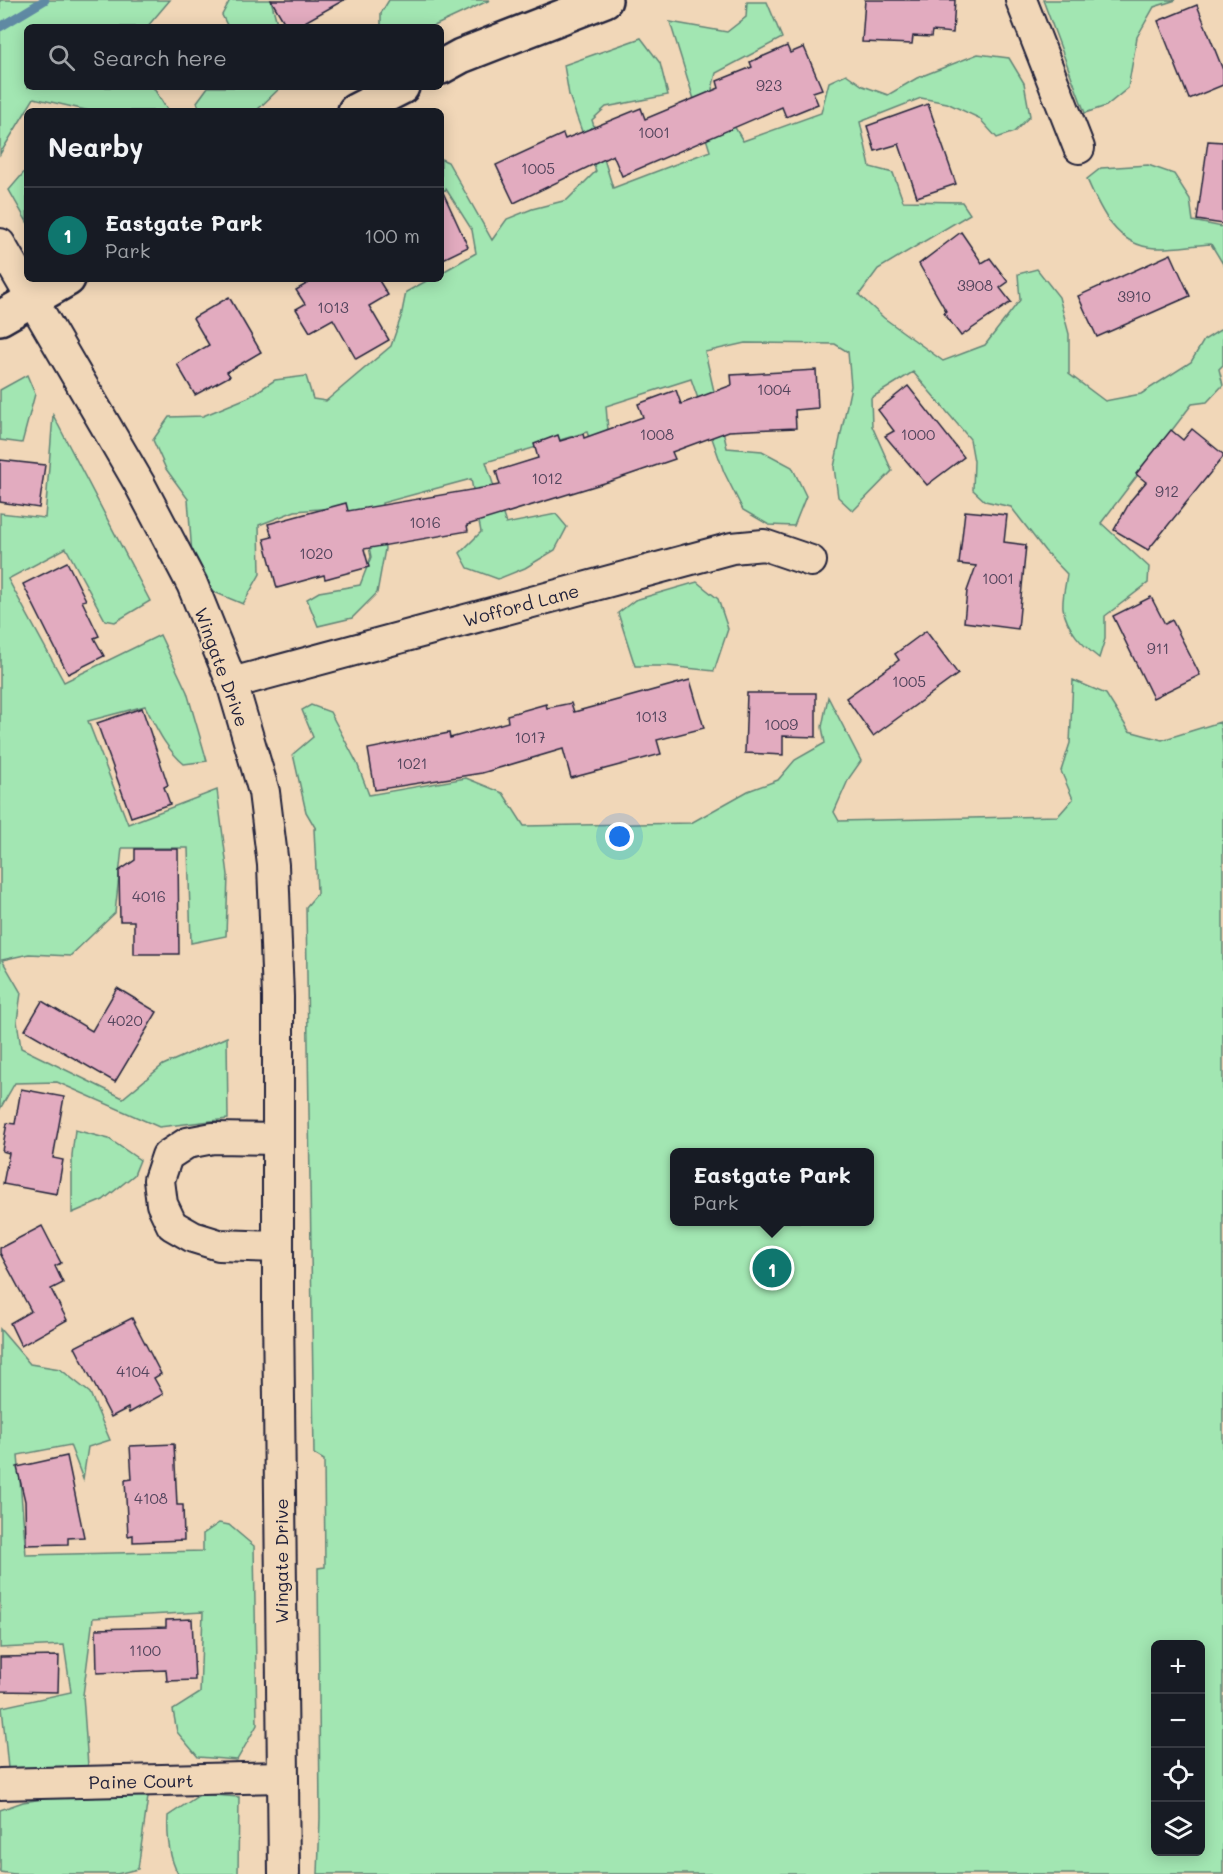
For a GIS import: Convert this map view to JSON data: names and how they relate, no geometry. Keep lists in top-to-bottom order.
{
  "streets": {
    "street": ["Wofford Lane", "Wingate Drive", "Paine Court"]
  },
  "crossings": [
    ["Wofford Lane", "Wingate Drive"],
    ["Wingate Drive", "Paine Court"]
  ],
  "house_numbers": [
    "923",
    "1001",
    "1005",
    "3908",
    "3910",
    "1013",
    "1004",
    "1008",
    "1000",
    "1012",
    "912",
    "1016",
    "1020",
    "1001",
    "911",
    "1005",
    "1013",
    "1009",
    "1017",
    "1021",
    "4016",
    "4020",
    "4104",
    "4108",
    "1100"
  ],
  "page": {
    "search": "Search here",
    "heading": "Nearby",
    "list": [
      {
        "mark": "1",
        "name": "Eastgate Park",
        "note": "Park",
        "value": "100 m"
      }
    ],
    "popup": ["Eastgate Park", "Park"],
    "pins": "1",
    "map_buttons": ["+", "−"]
  }
}
